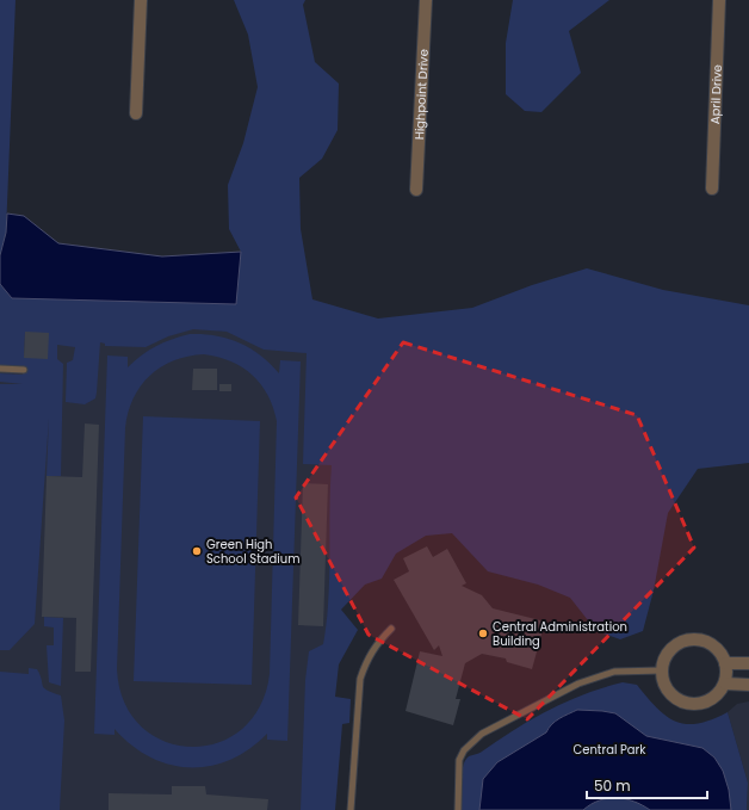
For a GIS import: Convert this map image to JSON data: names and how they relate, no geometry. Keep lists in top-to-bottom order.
{
  "streets": {
    "street": ["Highpoint Drive", "April Drive"]
  },
  "parks": ["Central Park"],
  "places": ["Green High School Stadium", "Central Administration Building"],
  "scale_bar": "50 m"
}
